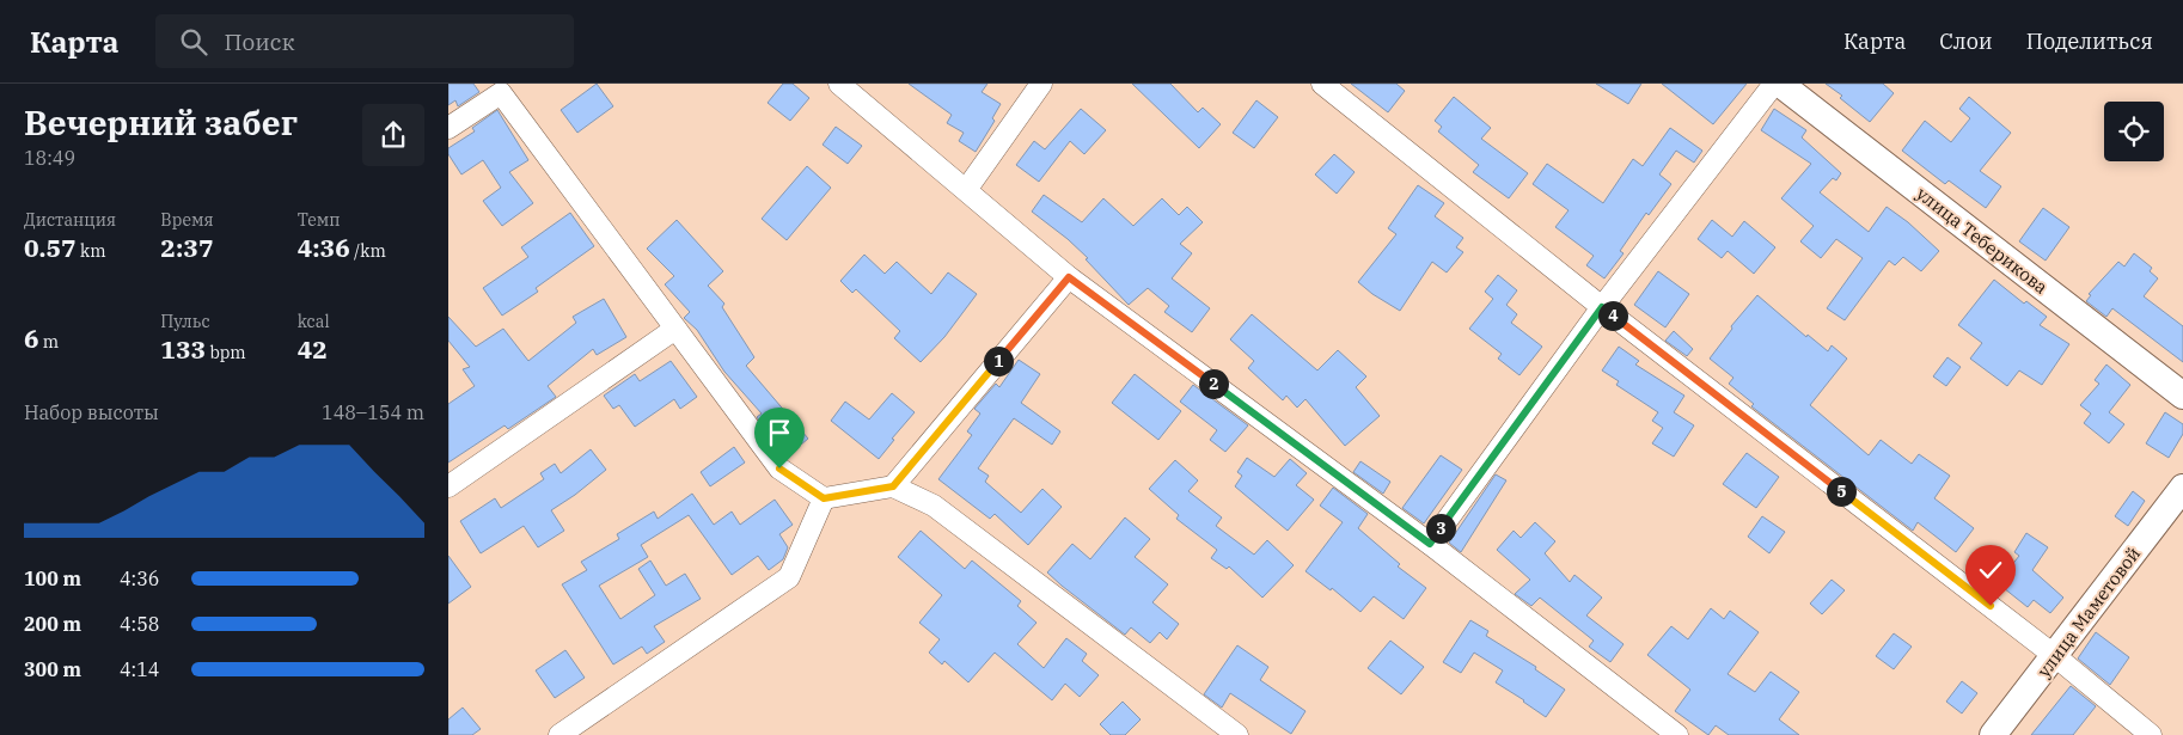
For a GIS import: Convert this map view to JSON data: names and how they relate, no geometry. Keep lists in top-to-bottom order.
{
  "streets": {
    "street": ["улица Теберикова", "улица Маметовой"]
  },
  "page": {
    "header": "Карта",
    "search": "Поиск",
    "nav": ["Карта", "Слои", "Поделиться"],
    "heading": ["Вечерний забег", "18:49"],
    "stats": [
      ["Дистанция", "0.57 km"],
      ["Время", "2:37"],
      ["Темп", "4:36 /km"],
      ["6 m"],
      ["Пульс", "133 bpm"],
      ["kcal", "42"]
    ],
    "pins": [
      "4",
      "1",
      "2",
      "5",
      "3"
    ],
    "chart": ["Набор высоты", "148–154 m"],
    "list": [
      {
        "name": "100 m",
        "note": "4:36"
      },
      {
        "name": "200 m",
        "note": "4:58"
      },
      {
        "name": "300 m",
        "note": "4:14"
      }
    ]
  }
}
